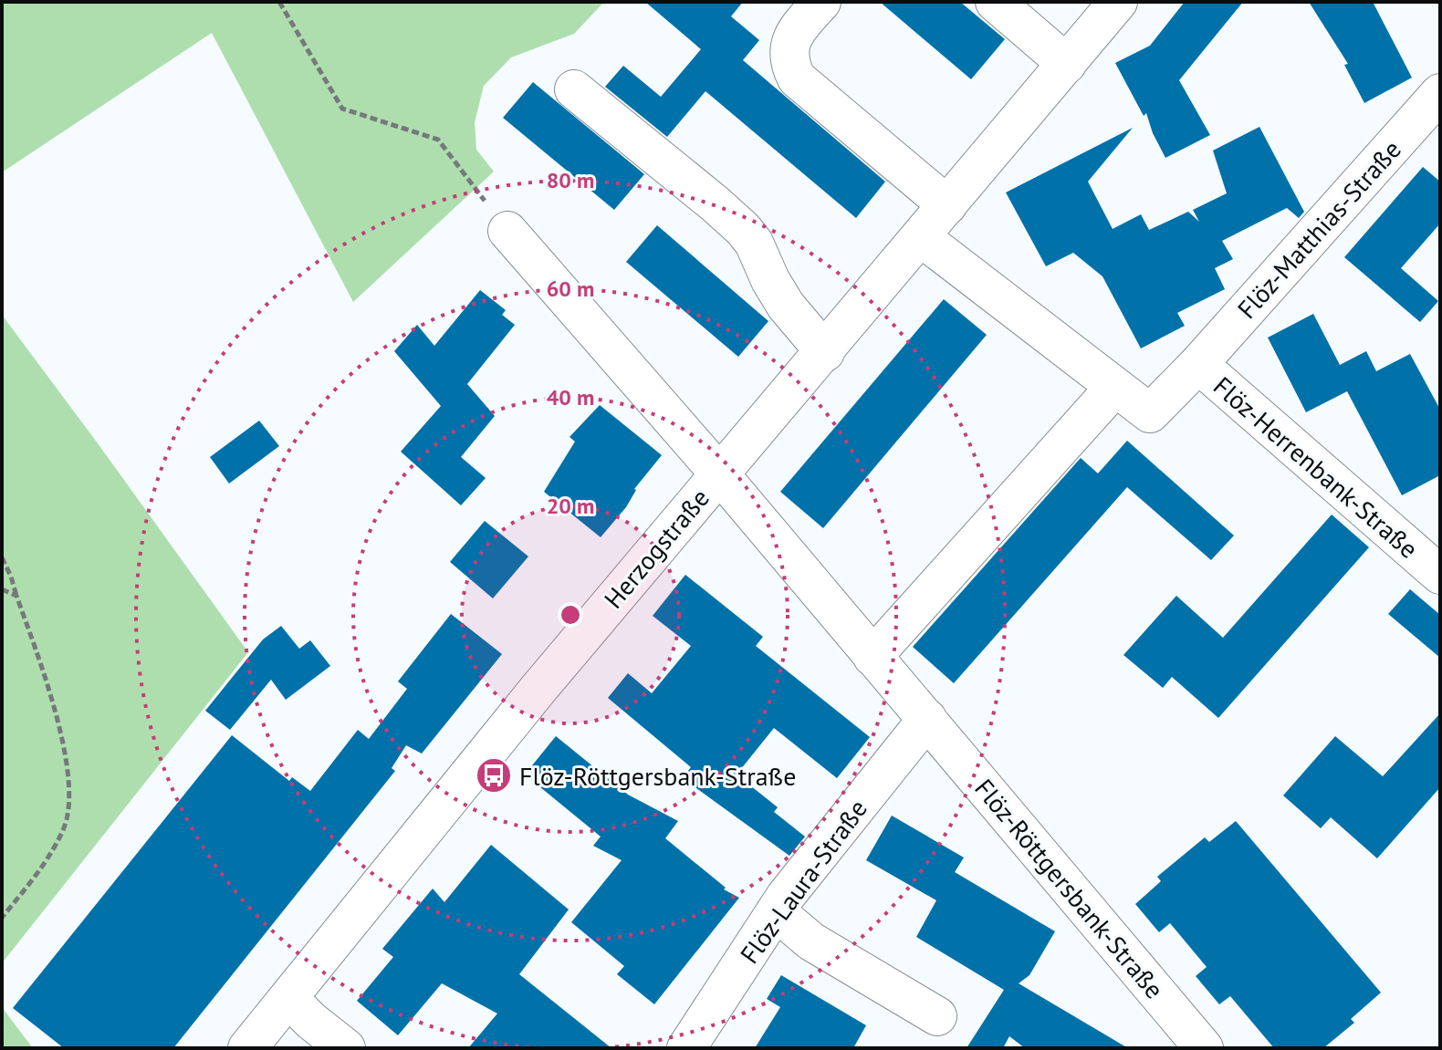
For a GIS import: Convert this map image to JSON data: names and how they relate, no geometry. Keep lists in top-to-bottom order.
{
  "streets": {
    "street": [
      "Flöz-Matthias-Straße",
      "Flöz-Herrenbank-Straße",
      "Herzogstraße",
      "Flöz-Laura-Straße",
      "Flöz-Röttgersbank-Straße"
    ]
  },
  "crossings": [
    ["Flöz-Matthias-Straße", "Flöz-Herrenbank-Straße"],
    ["Flöz-Herrenbank-Straße", "Herzogstraße"],
    ["Herzogstraße", "Flöz-Röttgersbank-Straße"],
    ["Flöz-Laura-Straße", "Flöz-Röttgersbank-Straße"]
  ],
  "places": {
    "bus stop": ["Flöz-Röttgersbank-Straße"]
  },
  "rings": [
    "80 m",
    "60 m",
    "40 m",
    "20 m"
  ]
}
